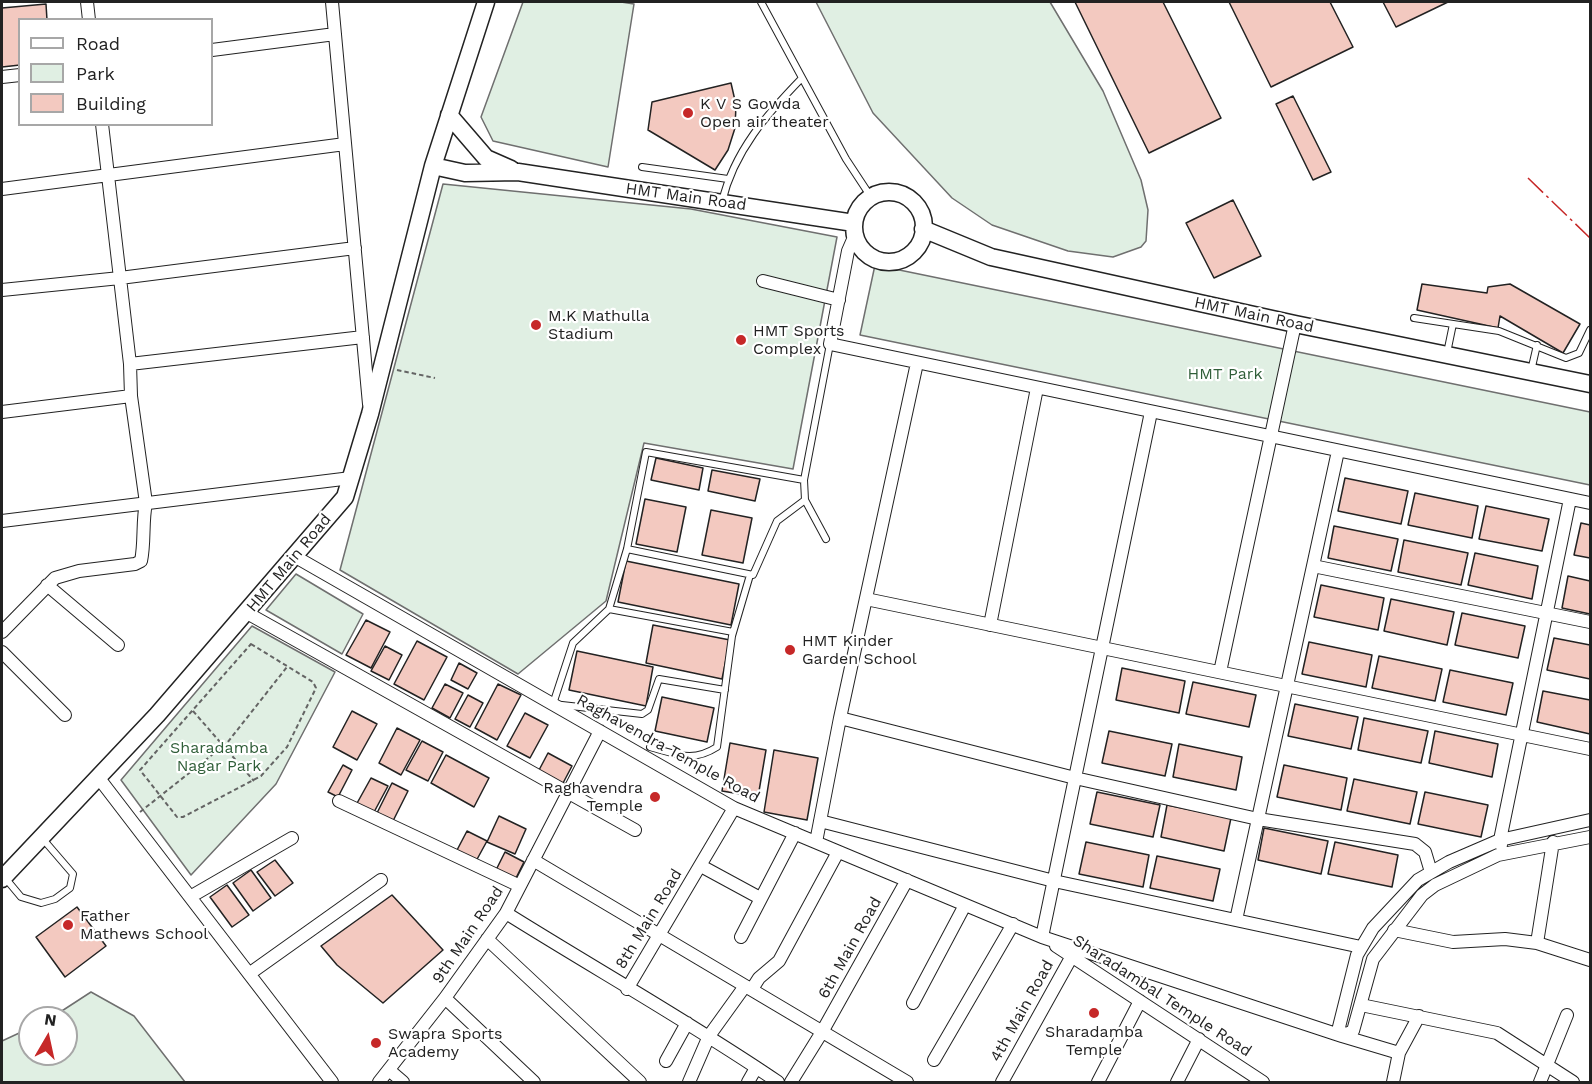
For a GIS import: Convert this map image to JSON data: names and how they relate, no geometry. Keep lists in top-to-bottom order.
{
  "streets": {
    "street": [
      "HMT Main Road",
      "Raghavendra Temple Road",
      "8th Main Road",
      "9th Main Road",
      "6th Main Road",
      "Sharadambal Temple Road",
      "4th Main Road"
    ]
  },
  "crossings": [
    ["HMT Main Road", "Raghavendra Temple Road"],
    ["Raghavendra Temple Road", "8th Main Road"],
    ["Raghavendra Temple Road", "9th Main Road"],
    ["Raghavendra Temple Road", "6th Main Road"],
    ["Raghavendra Temple Road", "Sharadambal Temple Road"],
    ["Sharadambal Temple Road", "4th Main Road"]
  ],
  "parks": ["HMT Park", "Sharadamba Nagar Park"],
  "places": [
    "K V S Gowda Open air theater",
    "M.K Mathulla Stadium",
    "HMT Sports Complex",
    "HMT Kinder Garden School",
    "Raghavendra Temple",
    "Father Mathews School",
    "Sharadamba Temple",
    "Swapra Sports Academy"
  ],
  "legend": ["Road", "Park", "Building"],
  "north": "top"
}
